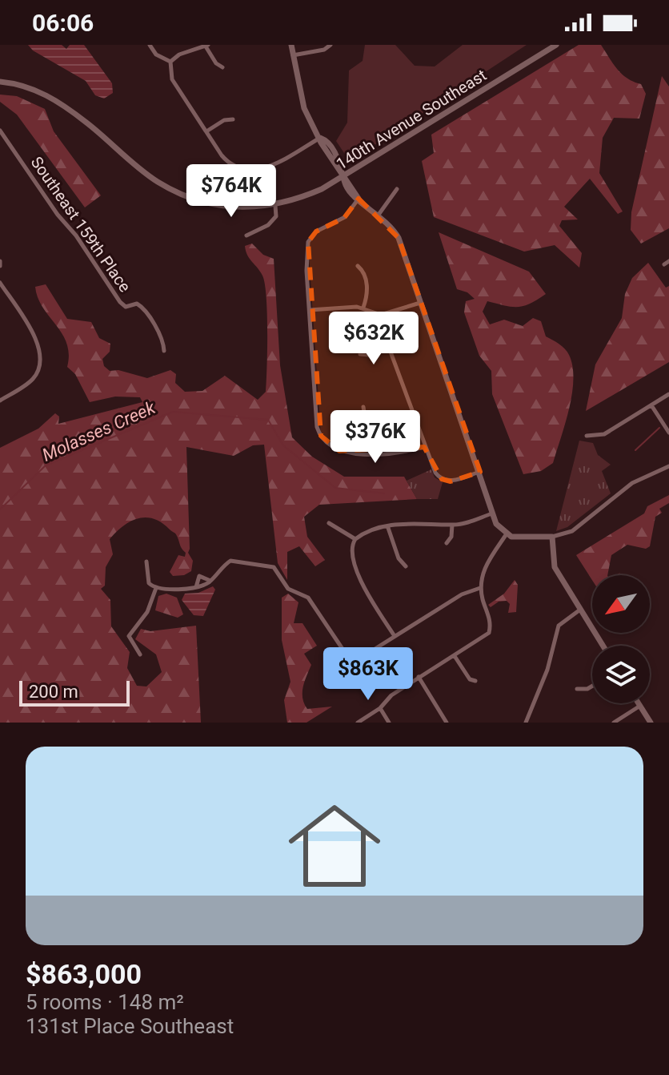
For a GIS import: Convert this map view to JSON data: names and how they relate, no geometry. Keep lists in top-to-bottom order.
{
  "streets": {
    "street": ["140th Avenue Southeast", "Southeast 159th Place"]
  },
  "water": ["Molasses Creek"],
  "scale_bar": "200 m",
  "north": "bottom left",
  "page": {
    "status": "06:06",
    "price": [
      "$764K",
      "$632K",
      "$376K",
      "$863K"
    ],
    "scale": "200 m",
    "list": [
      {
        "name": "$863,000",
        "note": "5 rooms · 148 m² · 131st Place Southeast"
      }
    ]
  }
}
